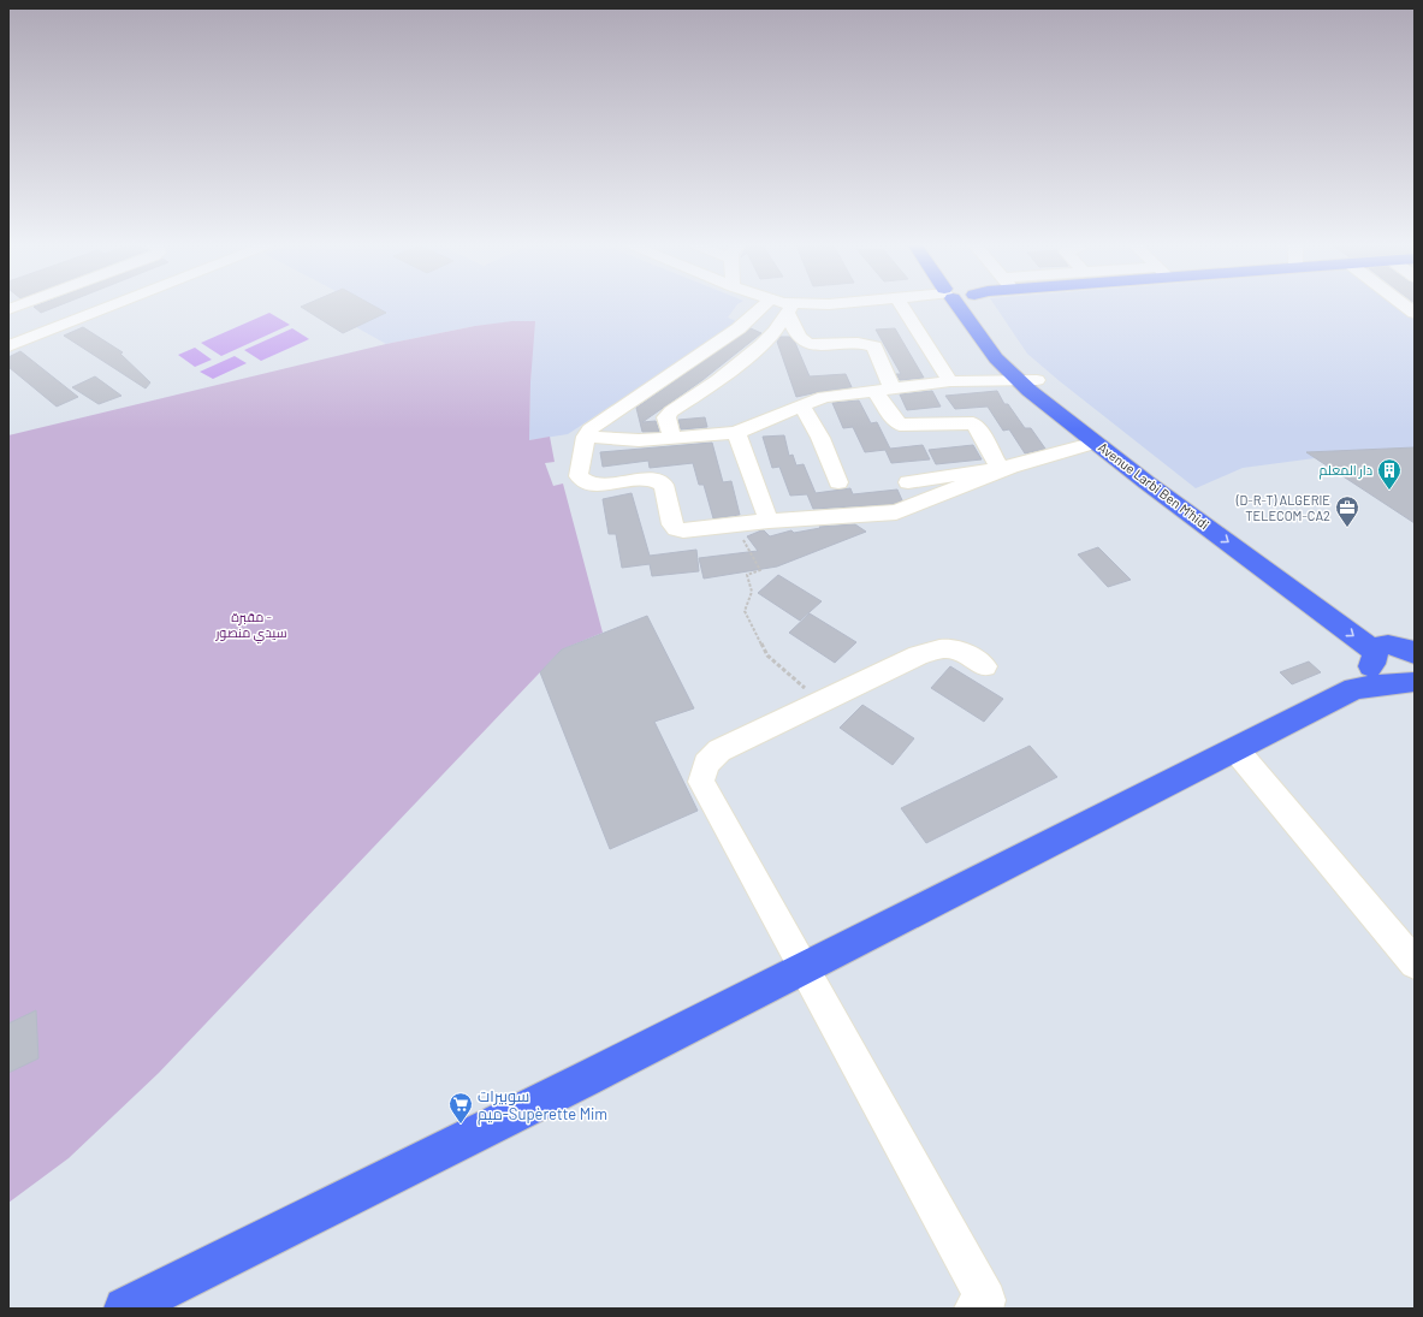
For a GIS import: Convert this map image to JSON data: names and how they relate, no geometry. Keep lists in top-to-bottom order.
{
  "streets": {
    "main road": ["Avenue Larbi Ben M'hidi"]
  },
  "parks": ["مقبرة - سيدي منصور"],
  "places": {
    "building": ["دار المعلم"],
    "office": ["(D-R-T) ALGERIE TELECOM-CA2"],
    "supermarket": ["سوبيرات ميم-Supèrette Mim"]
  }
}
